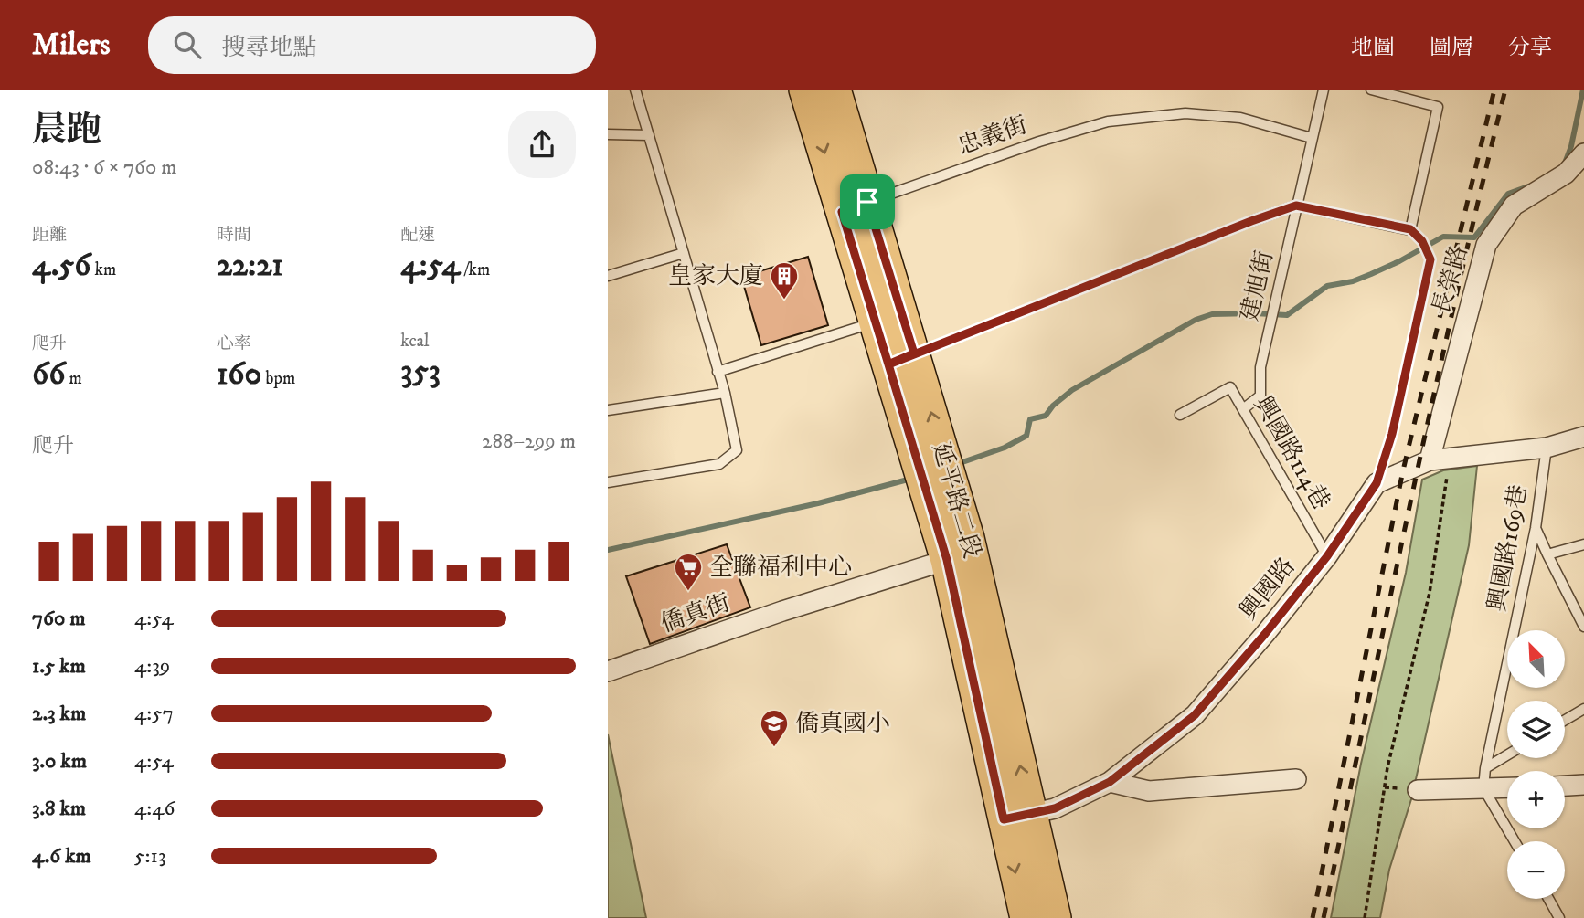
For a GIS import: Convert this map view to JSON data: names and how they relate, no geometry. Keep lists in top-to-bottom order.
{
  "streets": {
    "main road": ["延平路二段"],
    "street": ["長榮路", "興國路", "僑真街"],
    "lane": [
      "忠義街",
      "建旭街",
      "興國路114巷",
      "興國路169巷"
    ]
  },
  "crossings": [
    ["忠義街", "建旭街"],
    ["忠義街", "延平路二段"],
    ["建旭街", "興國路114巷"],
    ["興國路114巷", "興國路"],
    ["延平路二段", "興國路"],
    ["延平路二段", "僑真街"]
  ],
  "places": {
    "building": ["皇家大廈"],
    "supermarket": ["全聯福利中心"],
    "school or university": ["僑真國小"]
  },
  "north": "top left",
  "page": {
    "header": "Milers",
    "search": "搜尋地點",
    "nav": ["地圖", "圖層", "分享"],
    "heading": ["晨跑", "08:43 · 6 × 760 m"],
    "stats": [
      ["距離", "4.56 km"],
      ["時間", "22:21"],
      ["配速", "4:54 /km"],
      ["爬升", "66 m"],
      ["心率", "160 bpm"],
      ["kcal", "353"]
    ],
    "chart": ["爬升", "288–299 m"],
    "list": [
      {
        "name": "760 m",
        "note": "4:54"
      },
      {
        "name": "1.5 km",
        "note": "4:39"
      },
      {
        "name": "2.3 km",
        "note": "4:57"
      },
      {
        "name": "3.0 km",
        "note": "4:54"
      },
      {
        "name": "3.8 km",
        "note": "4:46"
      },
      {
        "name": "4.6 km",
        "note": "5:13"
      }
    ],
    "map_buttons": ["+", "−"]
  }
}
